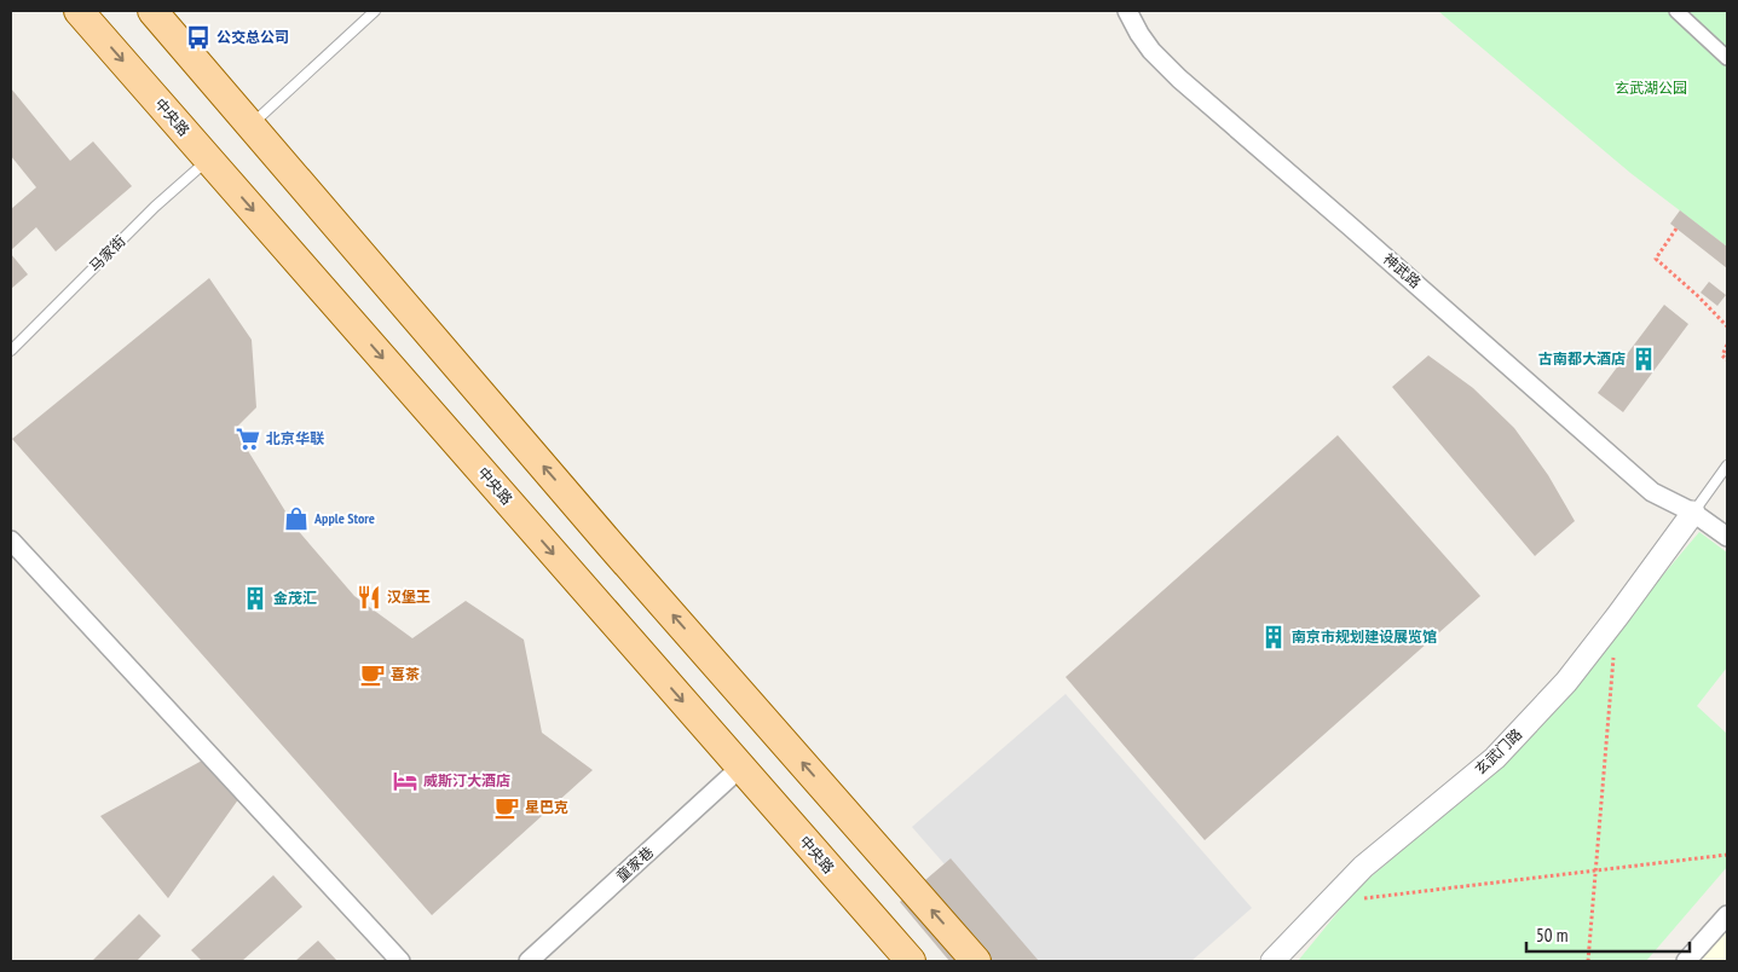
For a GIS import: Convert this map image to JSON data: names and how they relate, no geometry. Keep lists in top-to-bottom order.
{
  "streets": {
    "main road": ["中央路"],
    "street": ["神武路", "玄武门路", "童家巷"],
    "lane": ["马家街"]
  },
  "crossings": [
    ["中央路", "马家街"],
    ["中央路", "童家巷"],
    ["神武路", "玄武门路"]
  ],
  "parks": ["玄武湖公园"],
  "places": {
    "bus stop": ["公交总公司"],
    "building": ["古南都大酒店", "金茂汇", "南京市规划建设展览馆"],
    "supermarket": ["北京华联"],
    "shop": ["Apple Store"],
    "restaurant": ["汉堡王"],
    "cafe": ["喜茶", "星巴克"],
    "hotel": ["威斯汀大酒店"]
  },
  "scale_bar": "50 m"
}
